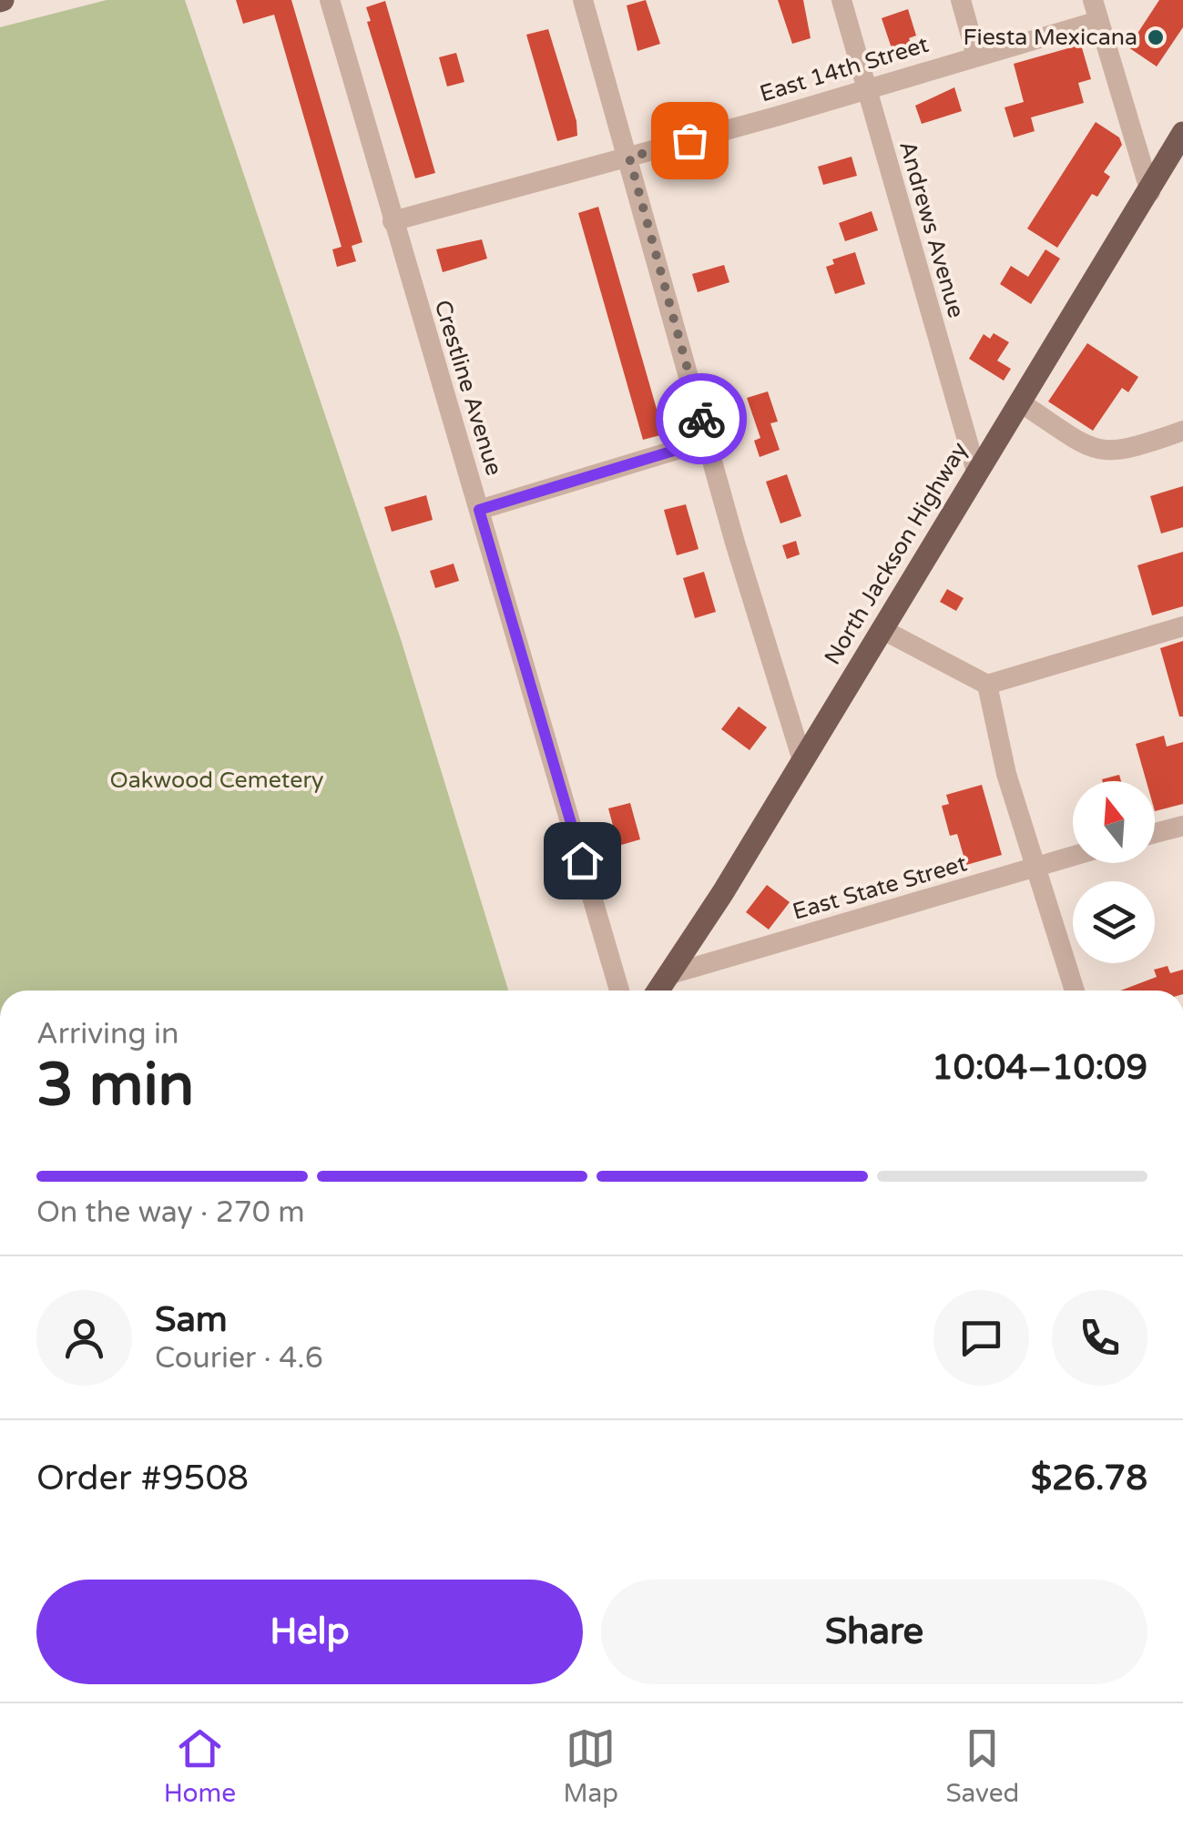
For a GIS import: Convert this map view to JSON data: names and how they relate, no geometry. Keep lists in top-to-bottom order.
{
  "streets": {
    "main road": ["North Jackson Highway"],
    "street": [
      "East 14th Street",
      "Andrews Avenue",
      "Crestline Avenue",
      "East State Street"
    ]
  },
  "crossings": [
    ["East 14th Street", "Andrews Avenue"],
    ["East 14th Street", "Crestline Avenue"],
    ["Andrews Avenue", "North Jackson Highway"],
    ["North Jackson Highway", "East State Street"]
  ],
  "parks": ["Oakwood Cemetery"],
  "places": ["Fiesta Mexicana"],
  "north": "top",
  "page": {
    "heading": ["3 min", "Arriving in", "10:04–10:09"],
    "panel": [
      "Sam",
      "Courier · 4.6",
      "Order #9508",
      "$26.78"
    ],
    "bar": "On the way · 270 m",
    "buttons": ["Help", "Share"],
    "tabs": ["Home", "Map", "Saved"]
  }
}
